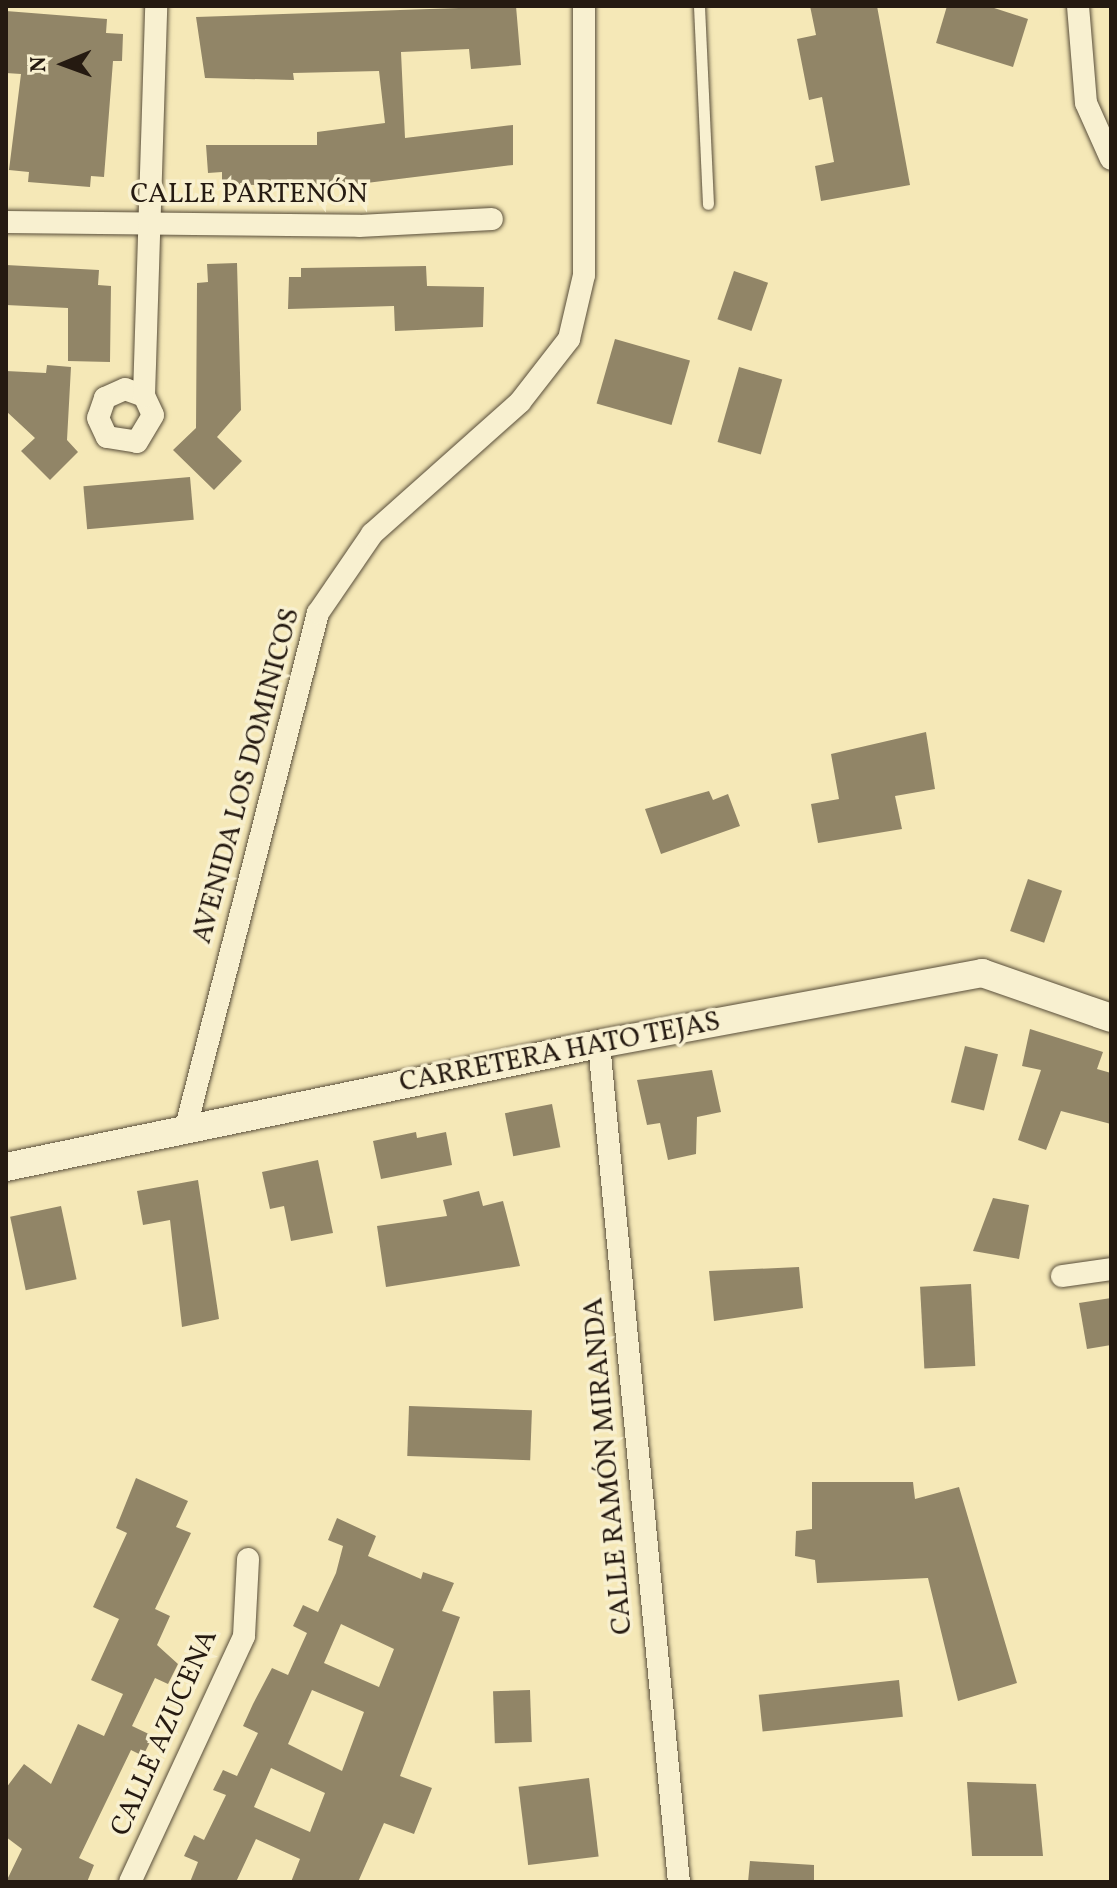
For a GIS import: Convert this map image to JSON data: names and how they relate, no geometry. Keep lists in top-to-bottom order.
{
  "streets": {
    "street": [
      "CALLE PARTENÓN",
      "AVENIDA LOS DOMINICOS",
      "CARRETERA HATO TEJAS",
      "CALLE RAMÓN MIRANDA",
      "CALLE AZUCENA"
    ]
  },
  "crossings": [
    ["AVENIDA LOS DOMINICOS", "CARRETERA HATO TEJAS"],
    ["CARRETERA HATO TEJAS", "CALLE RAMÓN MIRANDA"]
  ],
  "north": "left"
}
